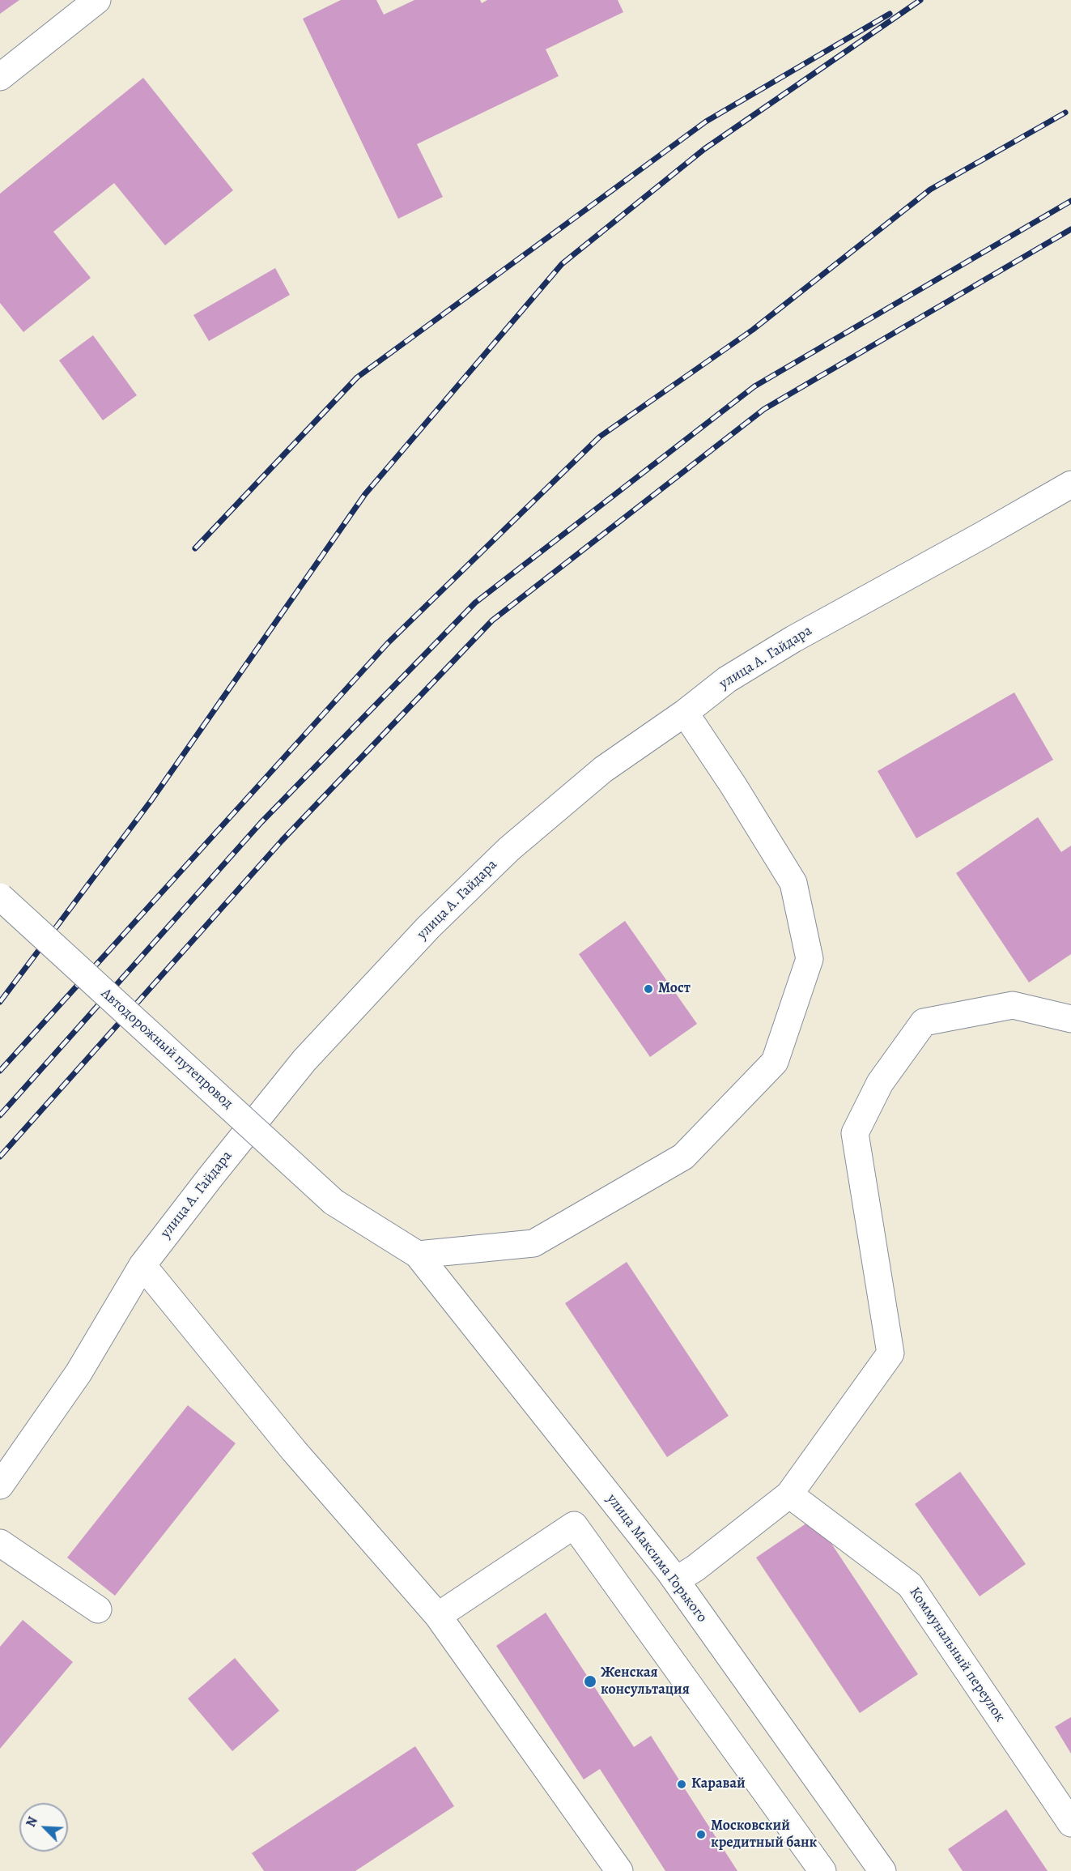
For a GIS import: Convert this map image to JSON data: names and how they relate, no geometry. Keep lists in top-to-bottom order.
{
  "streets": {
    "street": [
      "улица А. Гайдара",
      "Автодорожный путепровод",
      "улица Максима Горького",
      "Коммунальный переулок"
    ]
  },
  "crossings": [
    ["Автодорожный путепровод", "улица Максима Горького"]
  ],
  "places": [
    "Мост",
    "Женская консультация",
    "Каравай",
    "Московский кредитный банк"
  ],
  "north": "top left"
}
